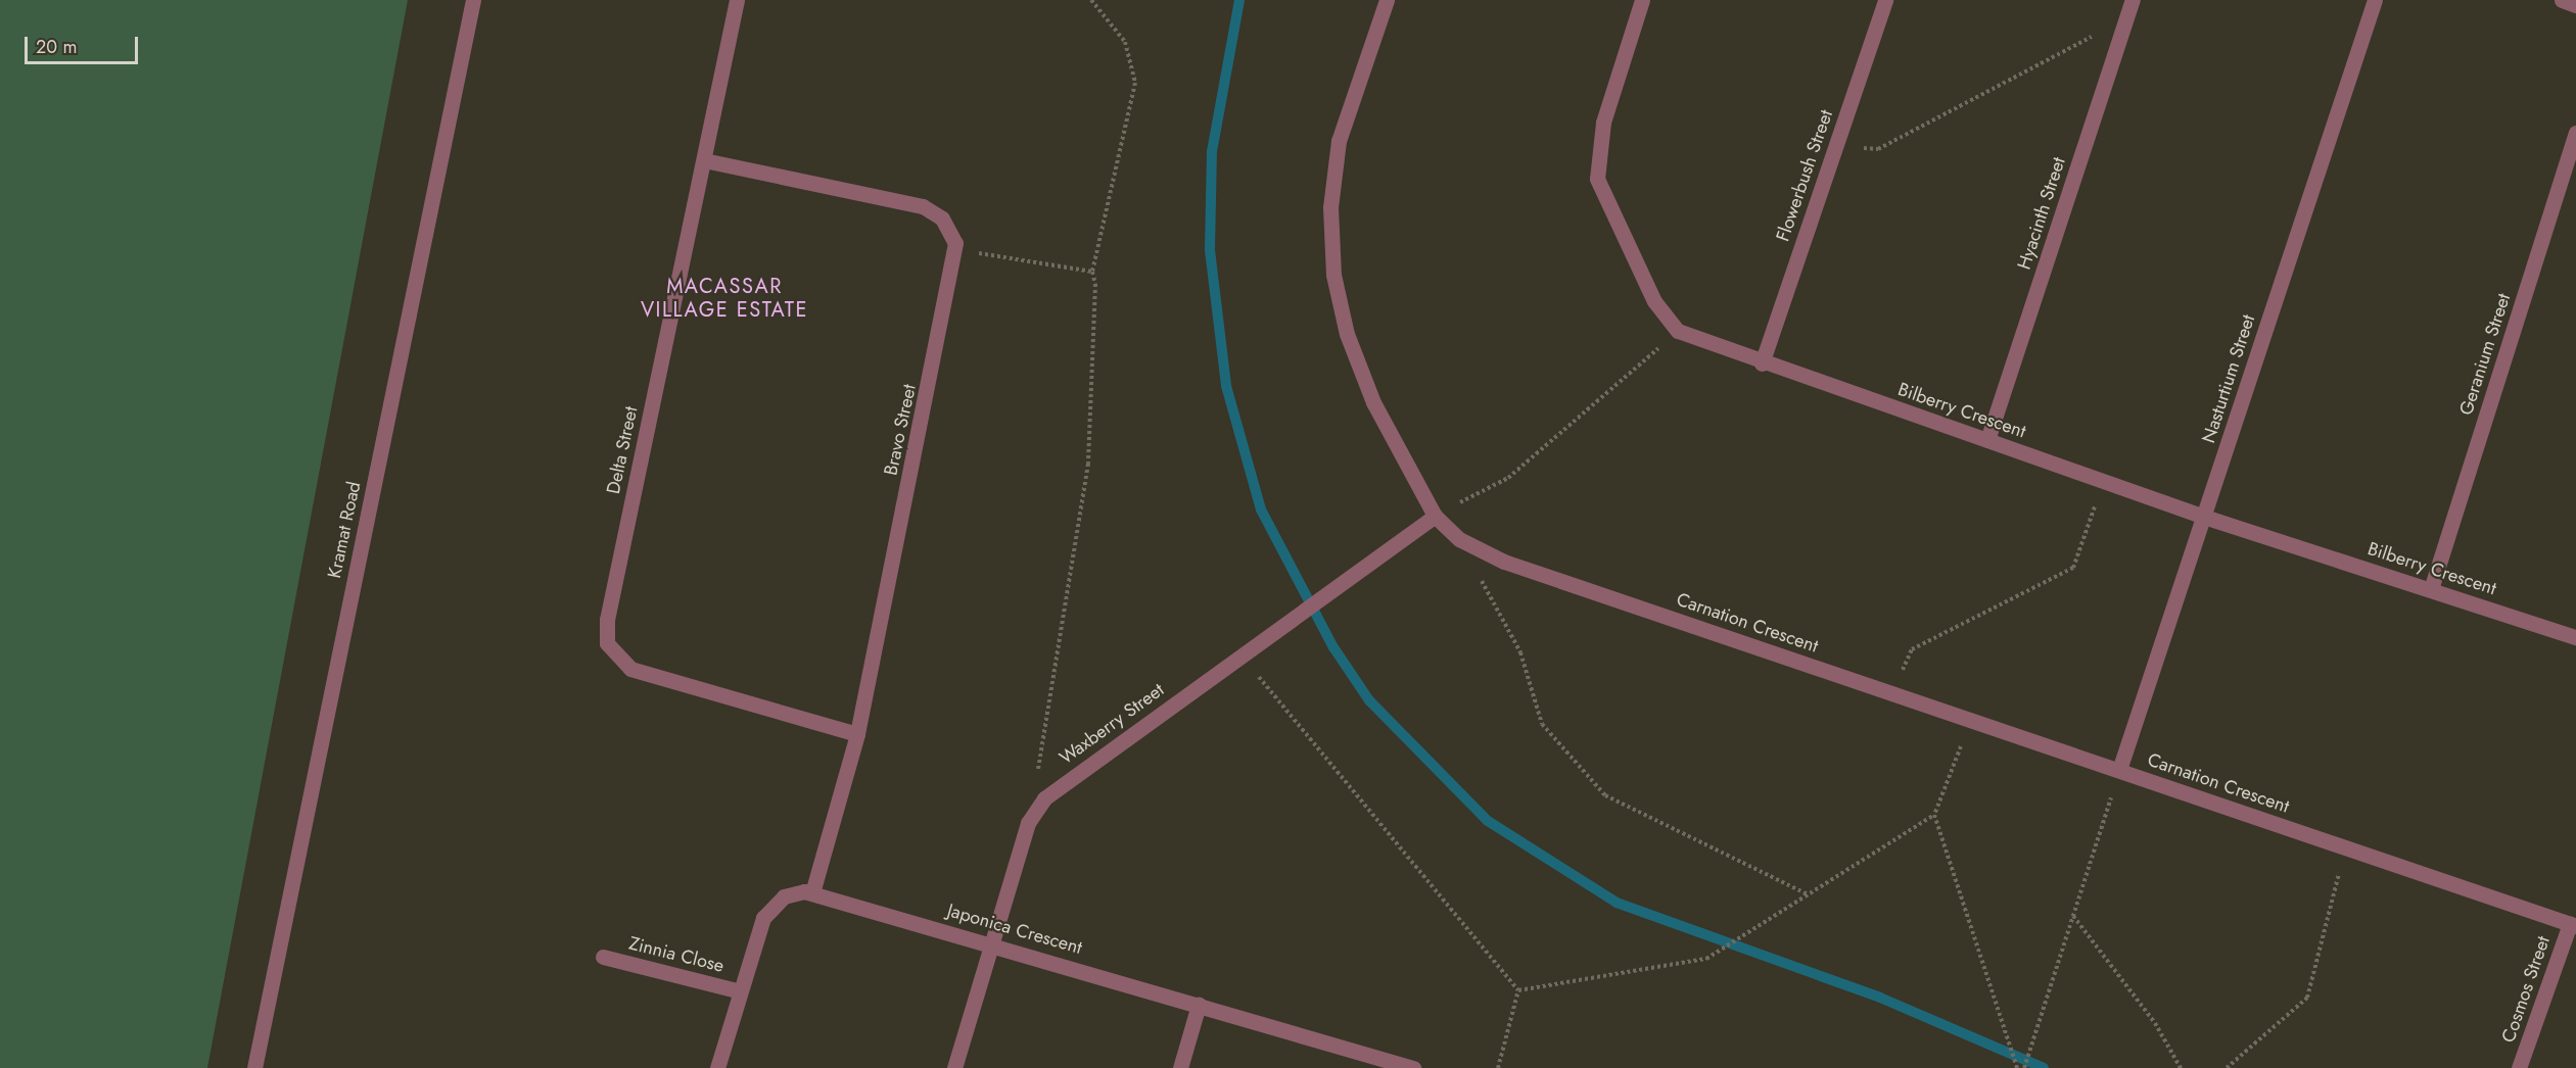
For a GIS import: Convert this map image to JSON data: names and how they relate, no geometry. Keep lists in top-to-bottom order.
{
  "streets": {
    "street": [
      "Flowerbush Street",
      "Hyacinth Street",
      "Geranium Street",
      "Nasturtium Street",
      "Bilberry Crescent",
      "Bravo Street",
      "Delta Street",
      "Kramat Road",
      "Carnation Crescent",
      "Waxberry Street",
      "Japonica Crescent",
      "Zinnia Close",
      "Cosmos Street"
    ]
  },
  "crossings": [
    ["Flowerbush Street", "Bilberry Crescent"],
    ["Hyacinth Street", "Bilberry Crescent"],
    ["Geranium Street", "Bilberry Crescent"],
    ["Nasturtium Street", "Bilberry Crescent"],
    ["Nasturtium Street", "Carnation Crescent"],
    ["Bravo Street", "Delta Street"],
    ["Bravo Street", "Japonica Crescent"],
    ["Carnation Crescent", "Waxberry Street"],
    ["Carnation Crescent", "Cosmos Street"],
    ["Japonica Crescent", "Zinnia Close"]
  ],
  "districts": ["MACASSAR VILLAGE ESTATE"],
  "scale_bar": "20 m"
}
